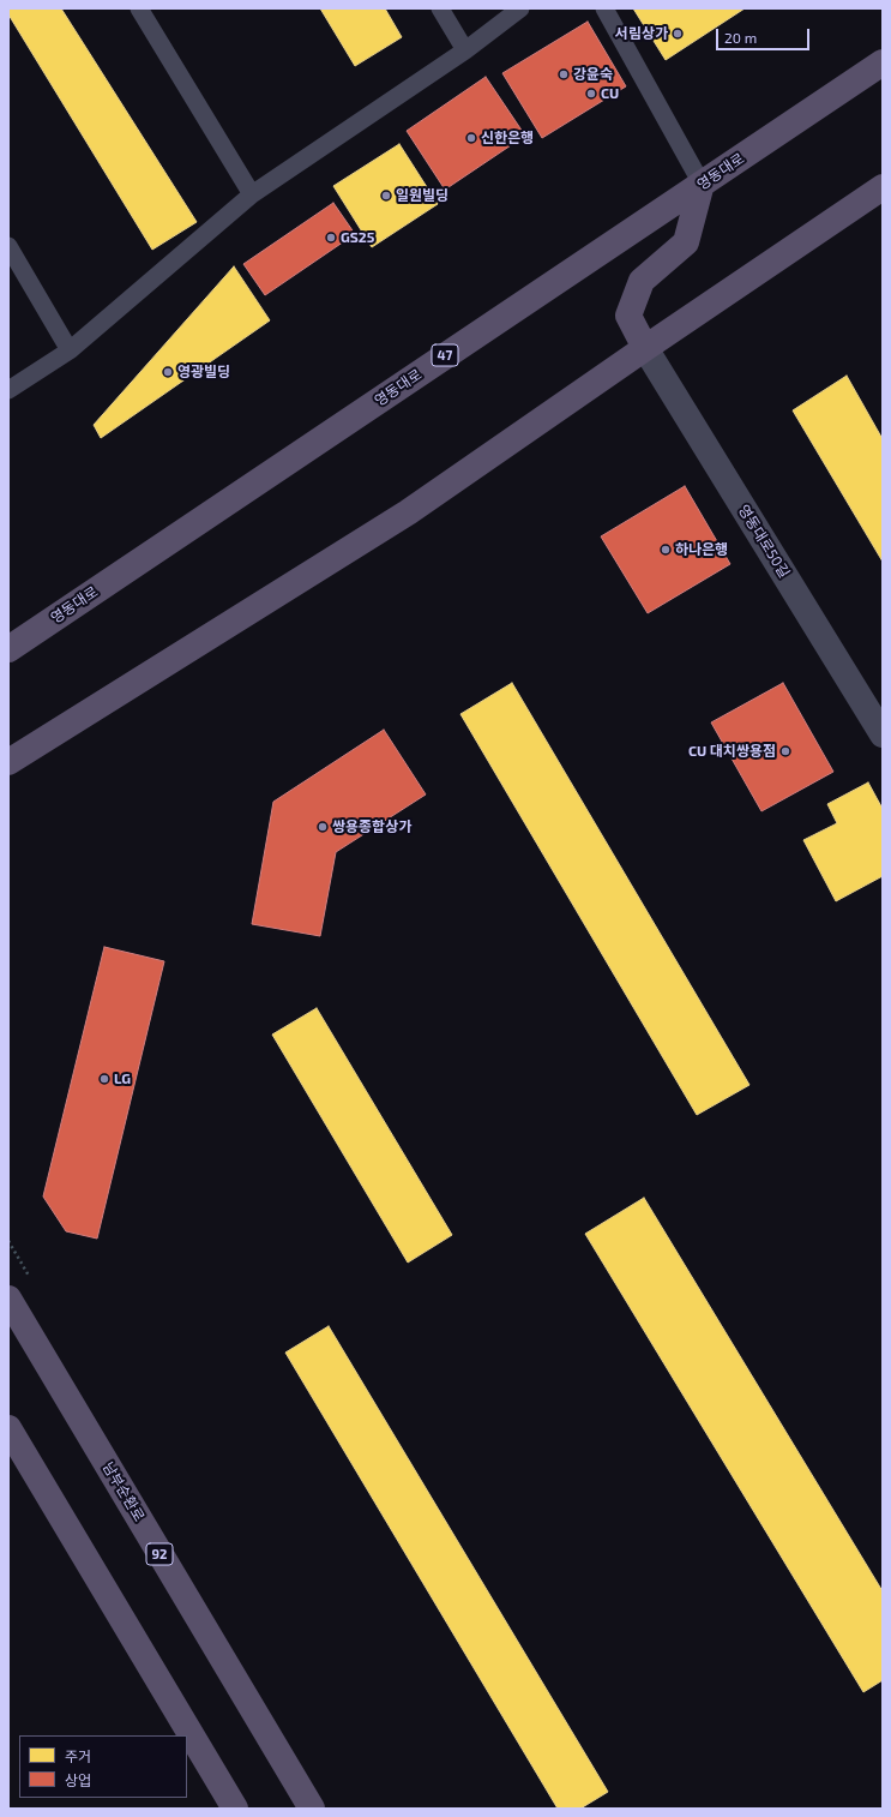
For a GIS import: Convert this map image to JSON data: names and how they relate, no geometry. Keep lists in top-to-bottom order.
{
  "streets": {
    "main road": [
      "영동대로",
      "47",
      "남부순환로",
      "92"
    ],
    "street": ["영동대로50길"]
  },
  "places": [
    "서림상가",
    "강윤숙",
    "CU",
    "신한은행",
    "일원빌딩",
    "GS25",
    "영광빌딩",
    "하나은행",
    "CU 대치쌍용점",
    "쌍용종합상가",
    "LG"
  ],
  "legend": ["주거", "상업"],
  "scale_bar": "20 m"
}
